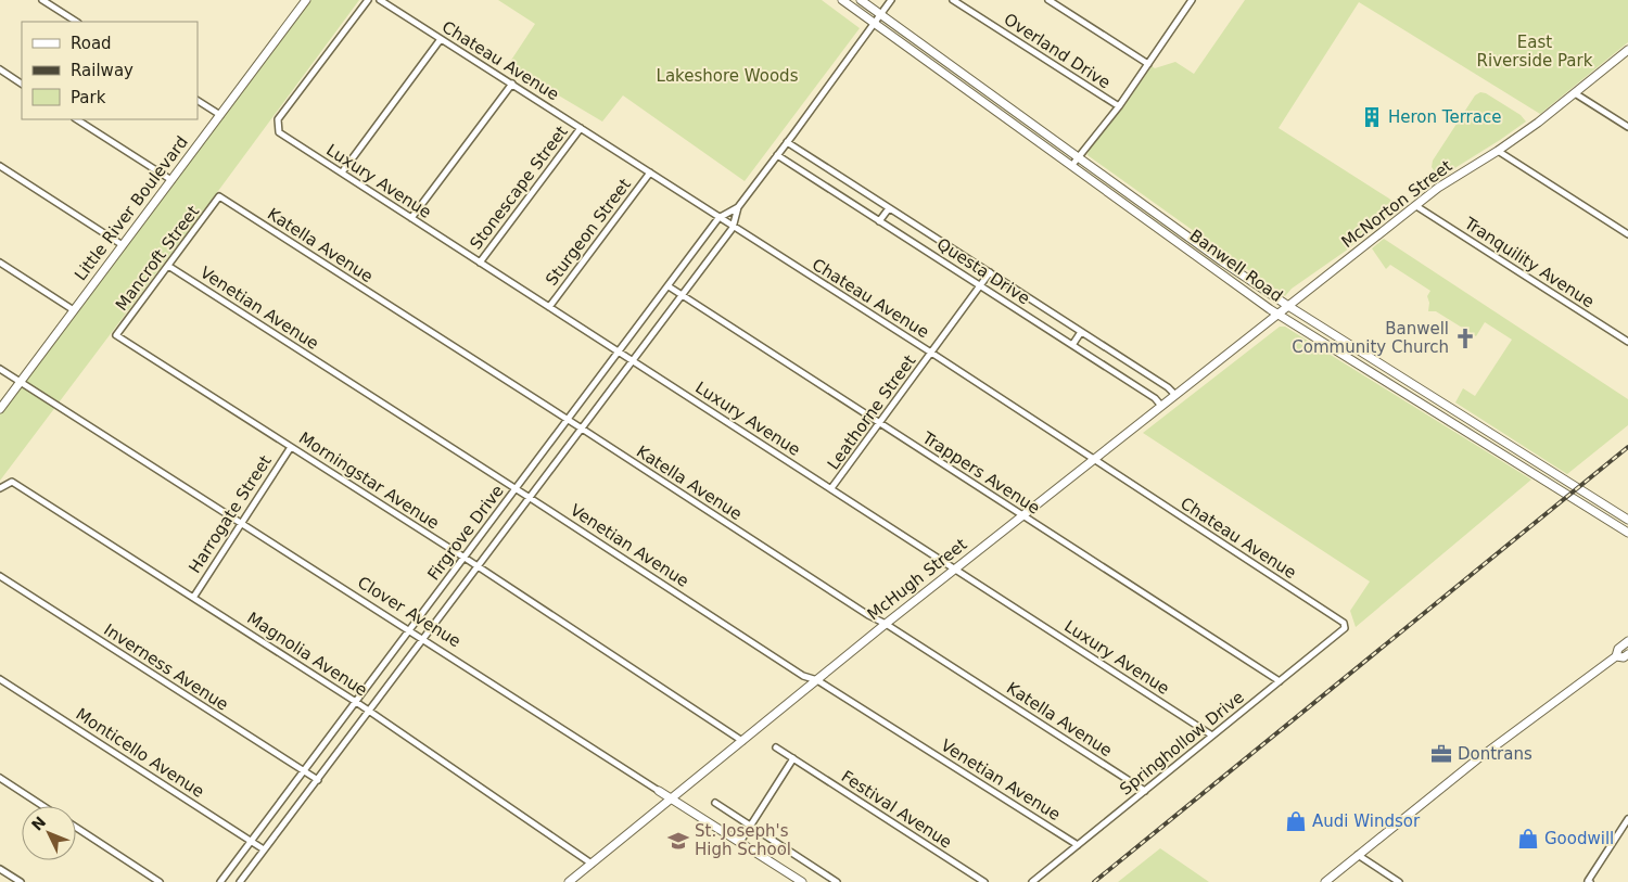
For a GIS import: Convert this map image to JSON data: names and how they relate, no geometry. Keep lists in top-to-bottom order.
{
  "streets": {
    "main road": [
      "McNorton Street",
      "Little River Boulevard",
      "Banwell Road",
      "McHugh Street",
      "Clover Avenue"
    ],
    "street": [
      "Overland Drive",
      "Chateau Avenue",
      "Luxury Avenue",
      "Stonescape Street",
      "Sturgeon Street",
      "Katella Avenue",
      "Mancroft Street",
      "Tranquility Avenue",
      "Questa Drive",
      "Venetian Avenue",
      "Leathorne Street",
      "Trappers Avenue",
      "Morningstar Avenue",
      "Harrogate Street",
      "Firgrove Drive",
      "Magnolia Avenue",
      "Inverness Avenue",
      "Springhollow Drive",
      "Monticello Avenue",
      "Festival Avenue"
    ]
  },
  "crossings": [
    ["Chateau Avenue", "Stonescape Street"],
    ["Chateau Avenue", "Sturgeon Street"],
    ["Chateau Avenue", "Leathorne Street"],
    ["Chateau Avenue", "Firgrove Drive"],
    ["Chateau Avenue", "McHugh Street"],
    ["Chateau Avenue", "Springhollow Drive"],
    ["Luxury Avenue", "Stonescape Street"],
    ["Luxury Avenue", "Sturgeon Street"],
    ["Luxury Avenue", "Leathorne Street"],
    ["Luxury Avenue", "Firgrove Drive"],
    ["Luxury Avenue", "McHugh Street"],
    ["Luxury Avenue", "Springhollow Drive"],
    ["McNorton Street", "Tranquility Avenue"],
    ["McNorton Street", "Banwell Road"],
    ["McNorton Street", "McHugh Street"],
    ["Little River Boulevard", "Clover Avenue"],
    ["Katella Avenue", "Mancroft Street"],
    ["Katella Avenue", "Firgrove Drive"],
    ["Katella Avenue", "McHugh Street"],
    ["Katella Avenue", "Springhollow Drive"],
    ["Mancroft Street", "Venetian Avenue"],
    ["Mancroft Street", "Morningstar Avenue"],
    ["Banwell Road", "Firgrove Drive"],
    ["Banwell Road", "McHugh Street"],
    ["Questa Drive", "Leathorne Street"],
    ["Questa Drive", "Firgrove Drive"],
    ["Questa Drive", "McHugh Street"],
    ["Venetian Avenue", "Firgrove Drive"],
    ["Venetian Avenue", "McHugh Street"],
    ["Venetian Avenue", "Springhollow Drive"],
    ["Leathorne Street", "Trappers Avenue"],
    ["Trappers Avenue", "Firgrove Drive"],
    ["Trappers Avenue", "McHugh Street"],
    ["Trappers Avenue", "Springhollow Drive"],
    ["Morningstar Avenue", "Harrogate Street"],
    ["Morningstar Avenue", "Firgrove Drive"],
    ["Morningstar Avenue", "McHugh Street"],
    ["Harrogate Street", "Clover Avenue"],
    ["Harrogate Street", "Magnolia Avenue"],
    ["Firgrove Drive", "Clover Avenue"],
    ["Firgrove Drive", "Magnolia Avenue"],
    ["Firgrove Drive", "Inverness Avenue"],
    ["Firgrove Drive", "Monticello Avenue"],
    ["McHugh Street", "Clover Avenue"],
    ["McHugh Street", "Magnolia Avenue"]
  ],
  "parks": ["East Riverside Park", "Lakeshore Woods"],
  "places": {
    "building": ["Heron Terrace"],
    "church": ["Banwell Community Church"],
    "office": ["Dontrans"],
    "shop": ["Audi Windsor", "Goodwill"],
    "school or university": ["St. Joseph's High School"]
  },
  "legend": ["Road", "Railway", "Park"],
  "north": "top left"
}
